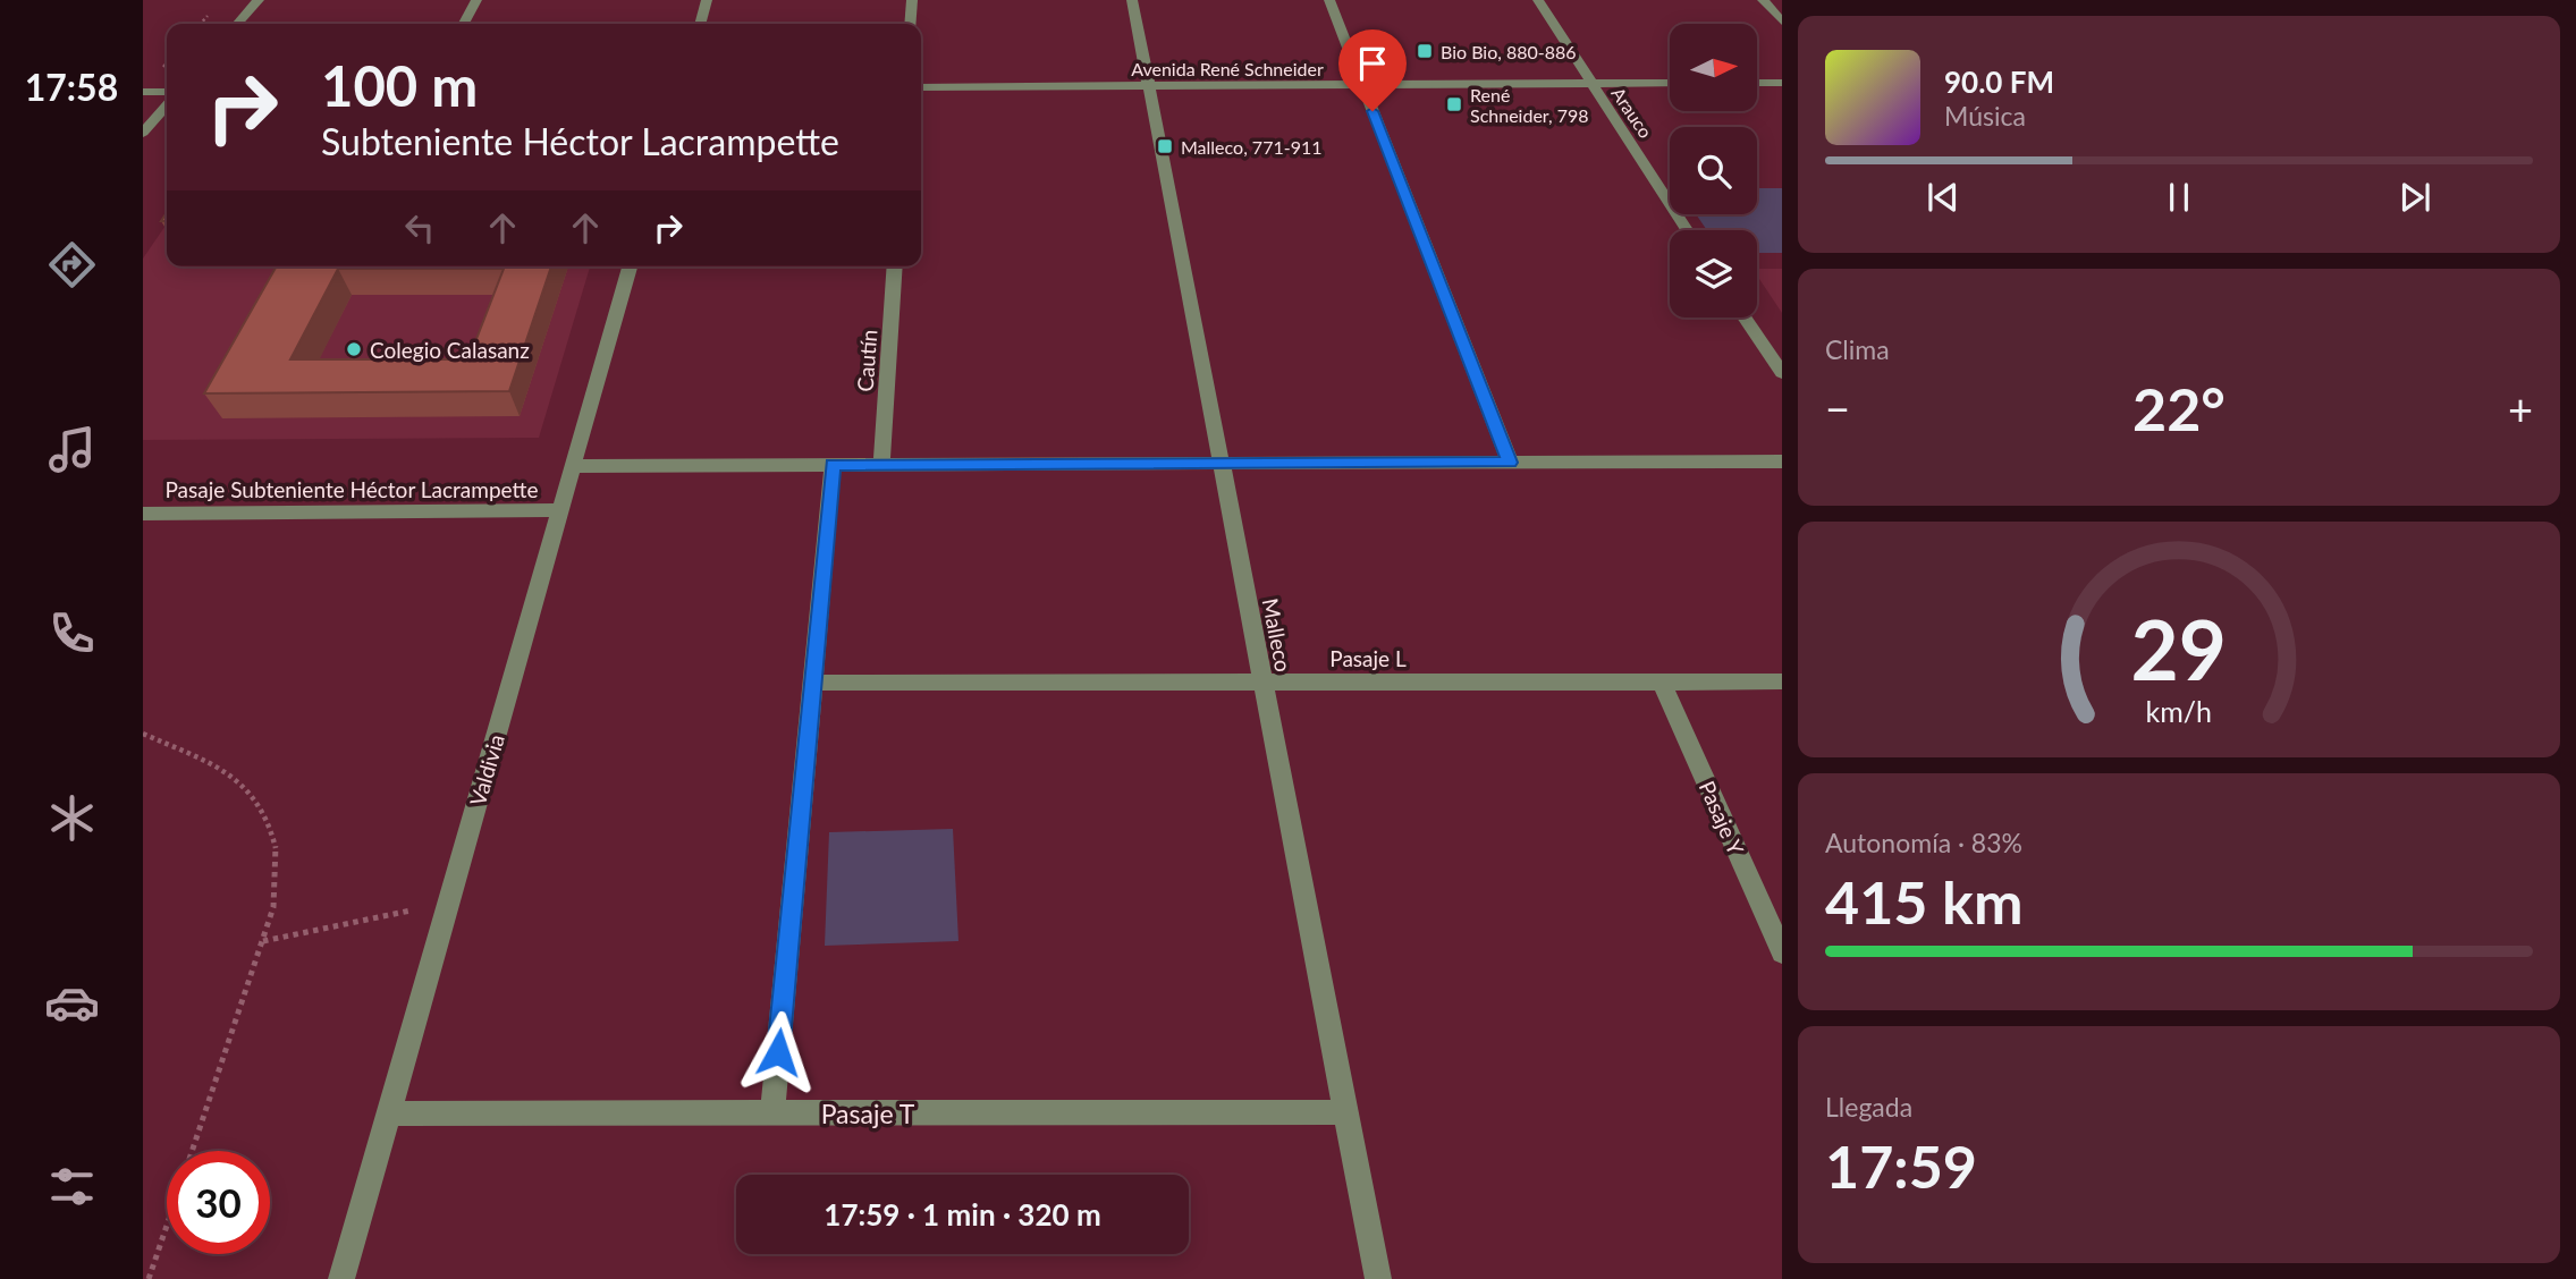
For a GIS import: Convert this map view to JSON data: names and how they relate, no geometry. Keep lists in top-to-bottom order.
{
  "streets": {
    "street": [
      "Avenida René Schneider",
      "Arauco",
      "Cautín",
      "Pasaje Subteniente Héctor Lacrampette",
      "Malleco",
      "Pasaje L",
      "Valdivia",
      "Pasaje Y",
      "Pasaje T"
    ]
  },
  "crossings": [
    ["Avenida René Schneider", "Arauco"],
    ["Avenida René Schneider", "Malleco"],
    ["Pasaje Subteniente Héctor Lacrampette", "Valdivia"],
    ["Malleco", "Pasaje L"],
    ["Malleco", "Pasaje T"],
    ["Pasaje L", "Pasaje Y"],
    ["Valdivia", "Pasaje T"]
  ],
  "places": {
    "transit": ["Bio Bio, 880-886", "René Schneider, 798", "Malleco, 771-911"],
    "other": ["Colegio Calasanz"]
  },
  "north": "right",
  "page": {
    "tabs": "17:58",
    "turn": ["100 m", "Subteniente Héctor Lacrampette"],
    "song": ["90.0 FM", "Música"],
    "tile": [
      "Clima",
      ["Autonomía · 83%", "415 km"],
      ["Llegada", "17:59"]
    ],
    "heat": ["−", "22°", "+"],
    "limit": "30",
    "trip": "17:59 · 1 min · 320 m",
    "gauge": ["29", "km/h"]
  }
}
